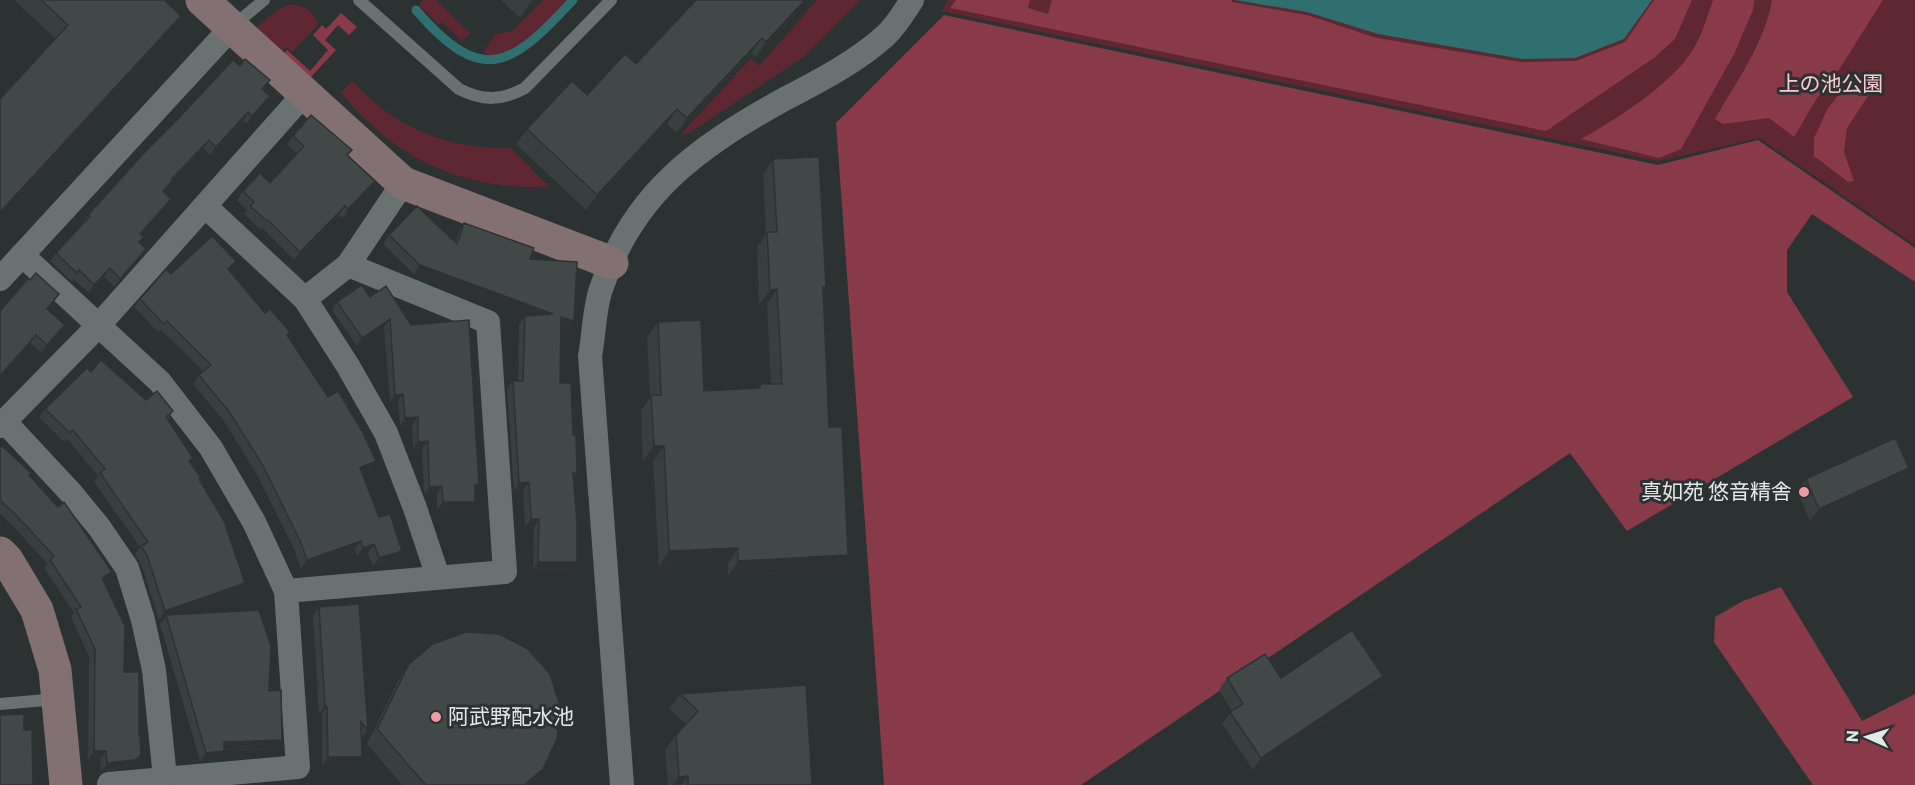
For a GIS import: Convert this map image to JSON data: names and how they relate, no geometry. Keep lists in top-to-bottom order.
{
  "parks": ["上の池公園"],
  "places": ["真如苑 悠音精舎", "阿武野配水池"],
  "north": "left"
}
